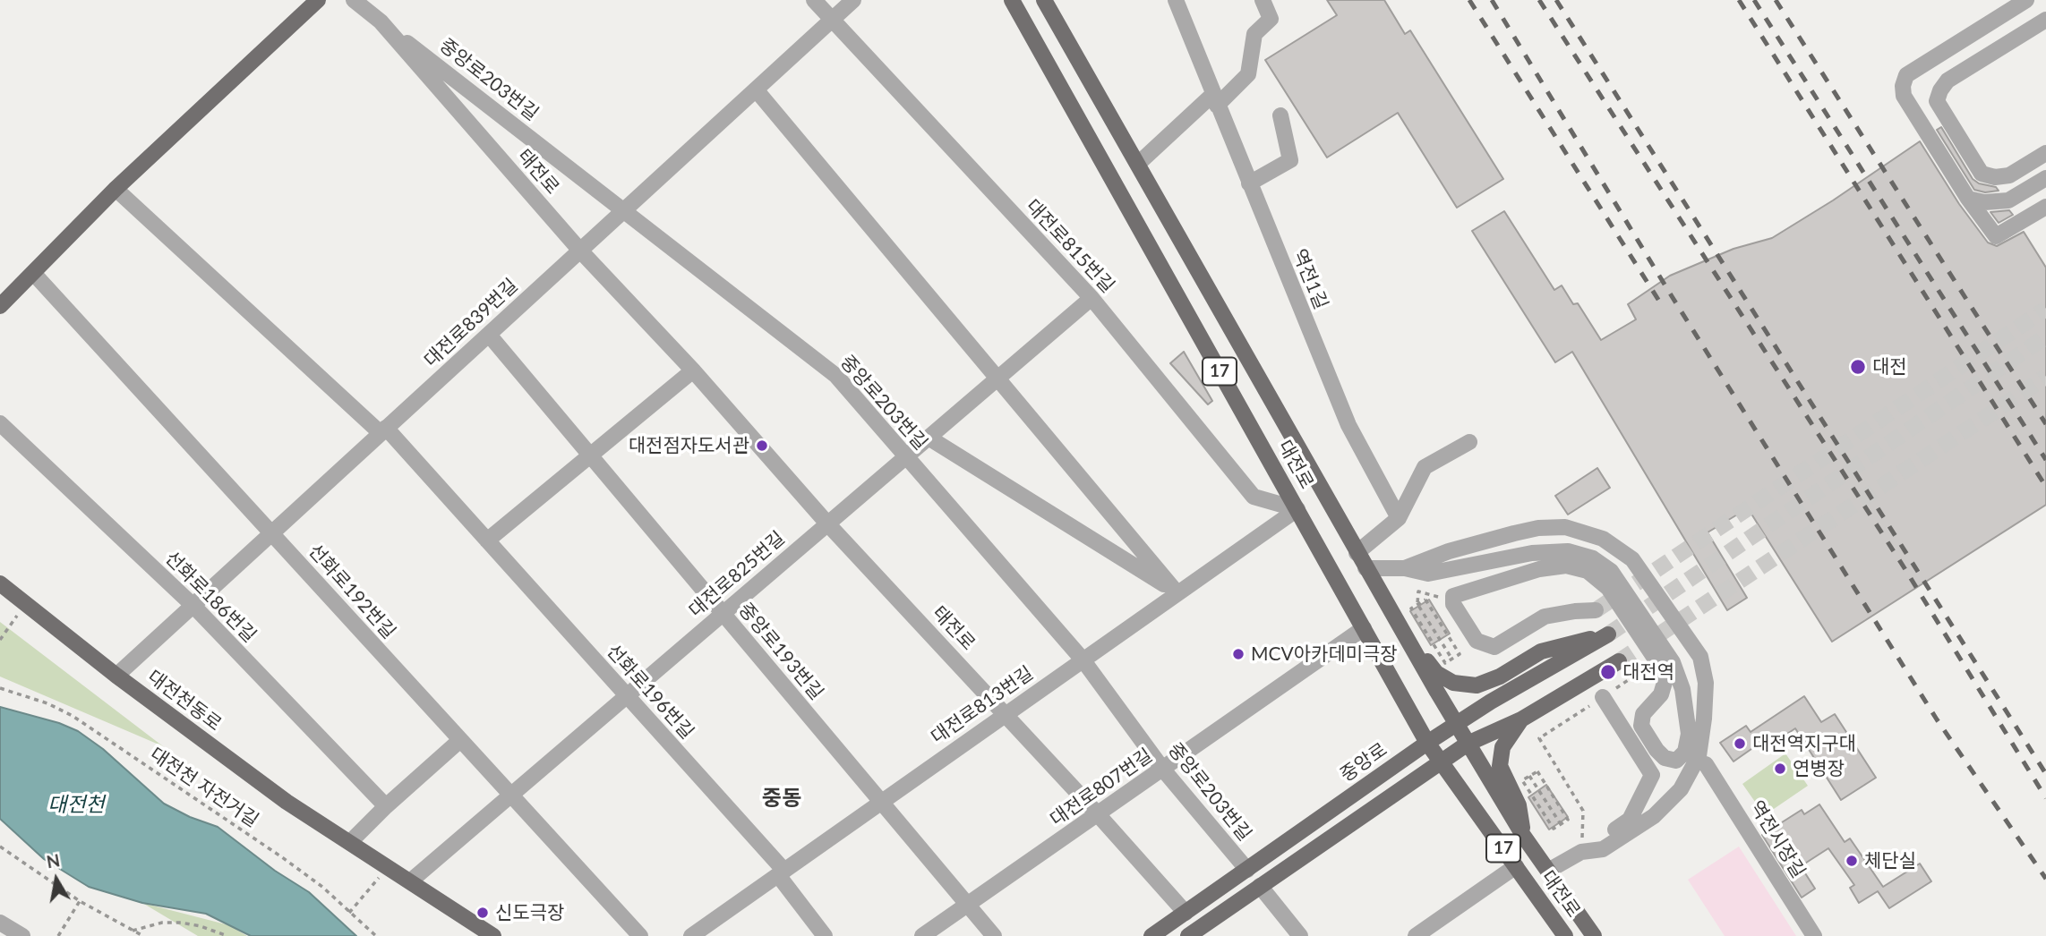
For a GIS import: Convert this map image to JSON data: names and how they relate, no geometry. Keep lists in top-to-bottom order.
{
  "streets": {
    "main road": [
      "17",
      "대전로",
      "대전천동로",
      "중앙로"
    ],
    "street": [
      "중앙로203번길",
      "태전로",
      "대전로815번길",
      "역전1길",
      "대전로839번길",
      "대전로825번길",
      "선화로192번길",
      "선화로186번길",
      "중앙로193번길",
      "선화로196번길",
      "대전로813번길",
      "대전로807번길",
      "역전시장길"
    ],
    "path": ["대전천 자전거길"]
  },
  "crossings": [
    ["중앙로203번길", "태전로"],
    ["중앙로203번길", "대전로839번길"],
    ["중앙로203번길", "대전로825번길"],
    ["중앙로203번길", "대전로813번길"],
    ["중앙로203번길", "중앙로"],
    ["중앙로203번길", "대전로807번길"],
    ["태전로", "대전로839번길"],
    ["태전로", "대전로825번길"],
    ["태전로", "대전로813번길"],
    ["태전로", "중앙로"],
    ["태전로", "대전로807번길"],
    ["대전로815번길", "대전로839번길"],
    ["대전로815번길", "대전로"],
    ["대전로815번길", "대전로825번길"],
    ["대전로815번길", "대전로813번길"],
    ["대전로839번길", "선화로192번길"],
    ["대전로839번길", "선화로186번길"],
    ["대전로839번길", "중앙로193번길"],
    ["대전로839번길", "선화로196번길"],
    ["대전로839번길", "대전천동로"],
    ["대전로", "대전로813번길"],
    ["대전로", "중앙로"],
    ["대전로", "대전로807번길"],
    ["대전로825번길", "선화로192번길"],
    ["대전로825번길", "중앙로193번길"],
    ["대전로825번길", "선화로196번길"],
    ["대전로825번길", "대전천동로"],
    ["중앙로193번길", "대전로813번길"],
    ["중앙로193번길", "대전로807번길"],
    ["선화로196번길", "대전로813번길"]
  ],
  "districts": ["중동"],
  "water": ["대전천"],
  "places": [
    "대전",
    "대전점자도서관",
    "MCV아카데미극장",
    "대전역",
    "대전역지구대",
    "연병장",
    "체단실",
    "신도극장"
  ],
  "north": "top"
}
